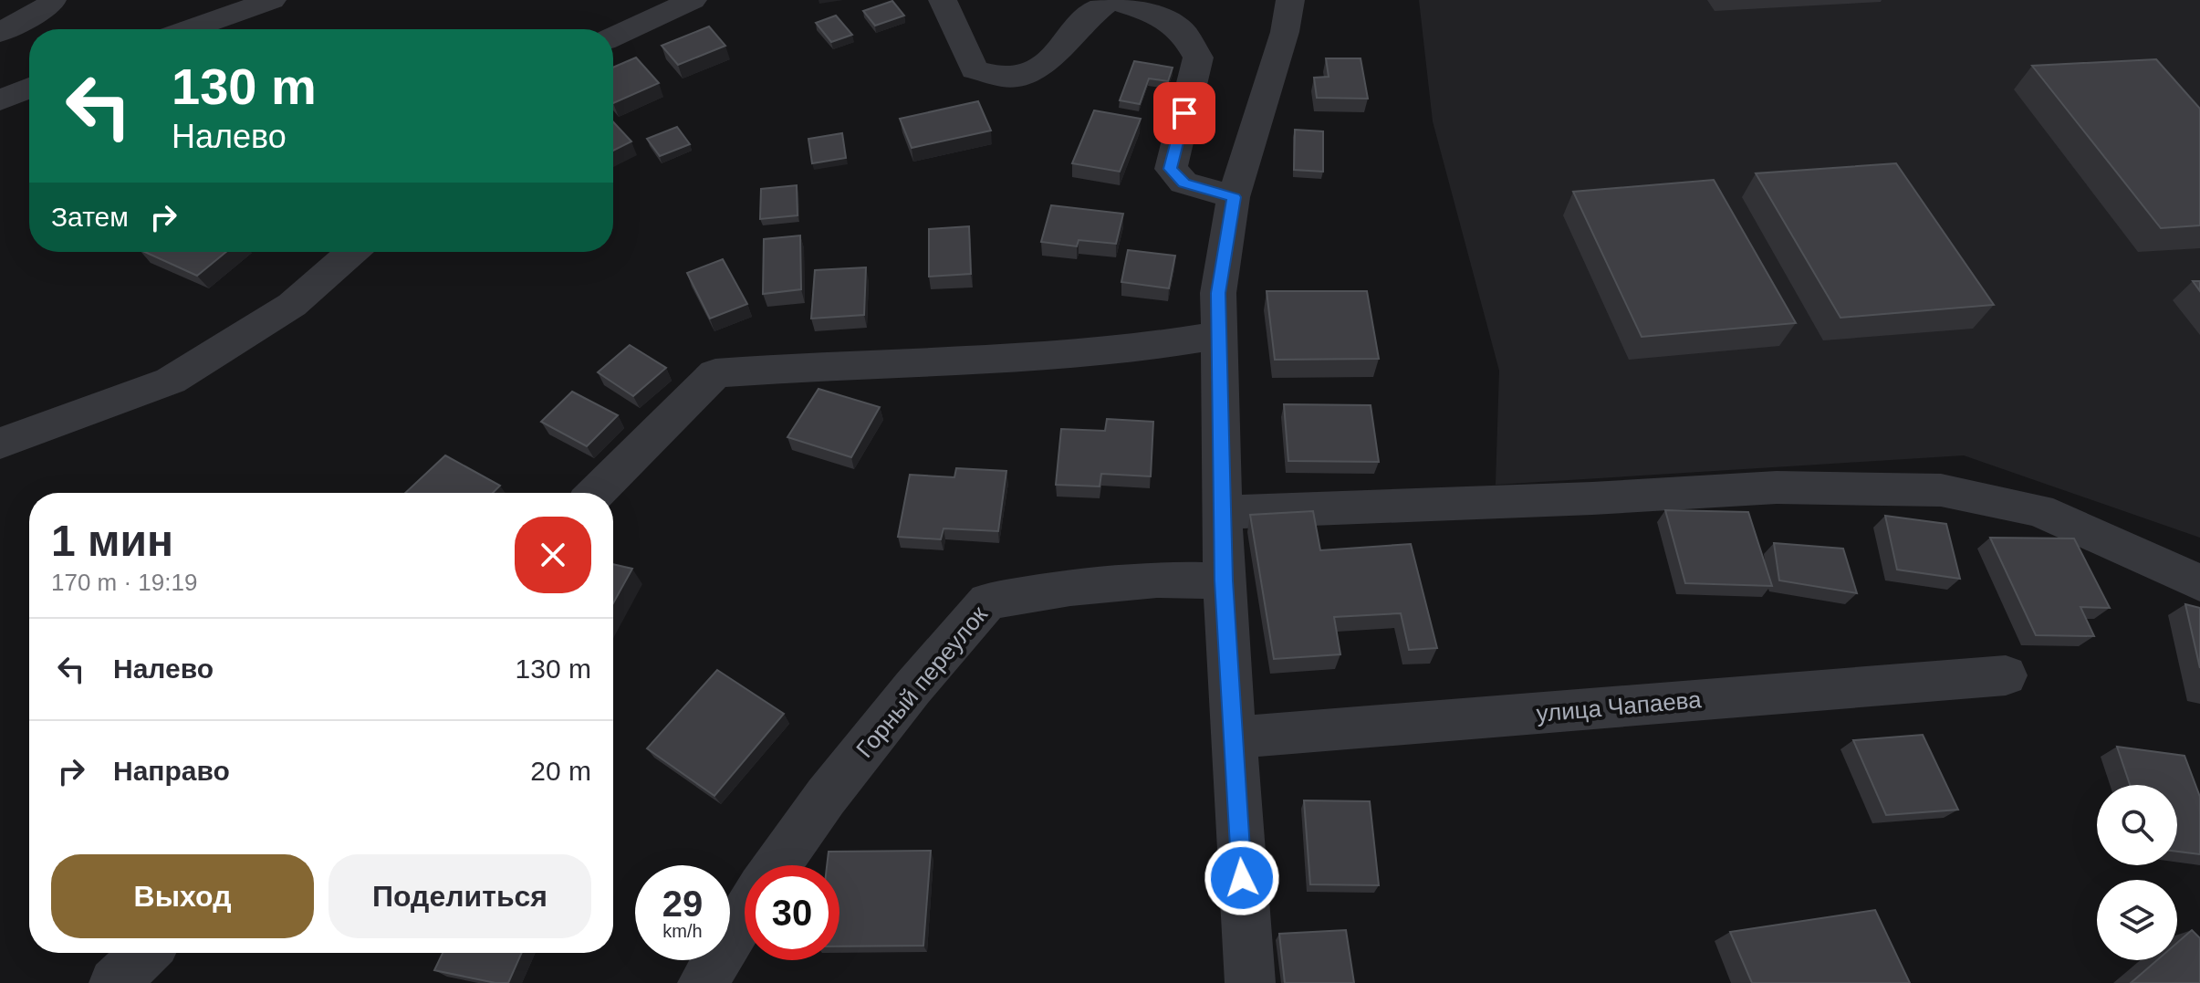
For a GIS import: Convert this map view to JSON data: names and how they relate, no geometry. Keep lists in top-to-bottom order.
{
  "streets": {
    "street": ["Горный переулок", "улица Чапаева"]
  },
  "page": {
    "turn": ["130 m", "Налево"],
    "then": "Затем",
    "heading": ["1 мин", "170 m · 19:19"],
    "list": [
      {
        "name": "Налево",
        "value": "130 m"
      },
      {
        "name": "Направо",
        "value": "20 m"
      }
    ],
    "buttons": ["Выход", "Поделиться"],
    "speed": "29 km/h",
    "limit": "30"
  }
}
